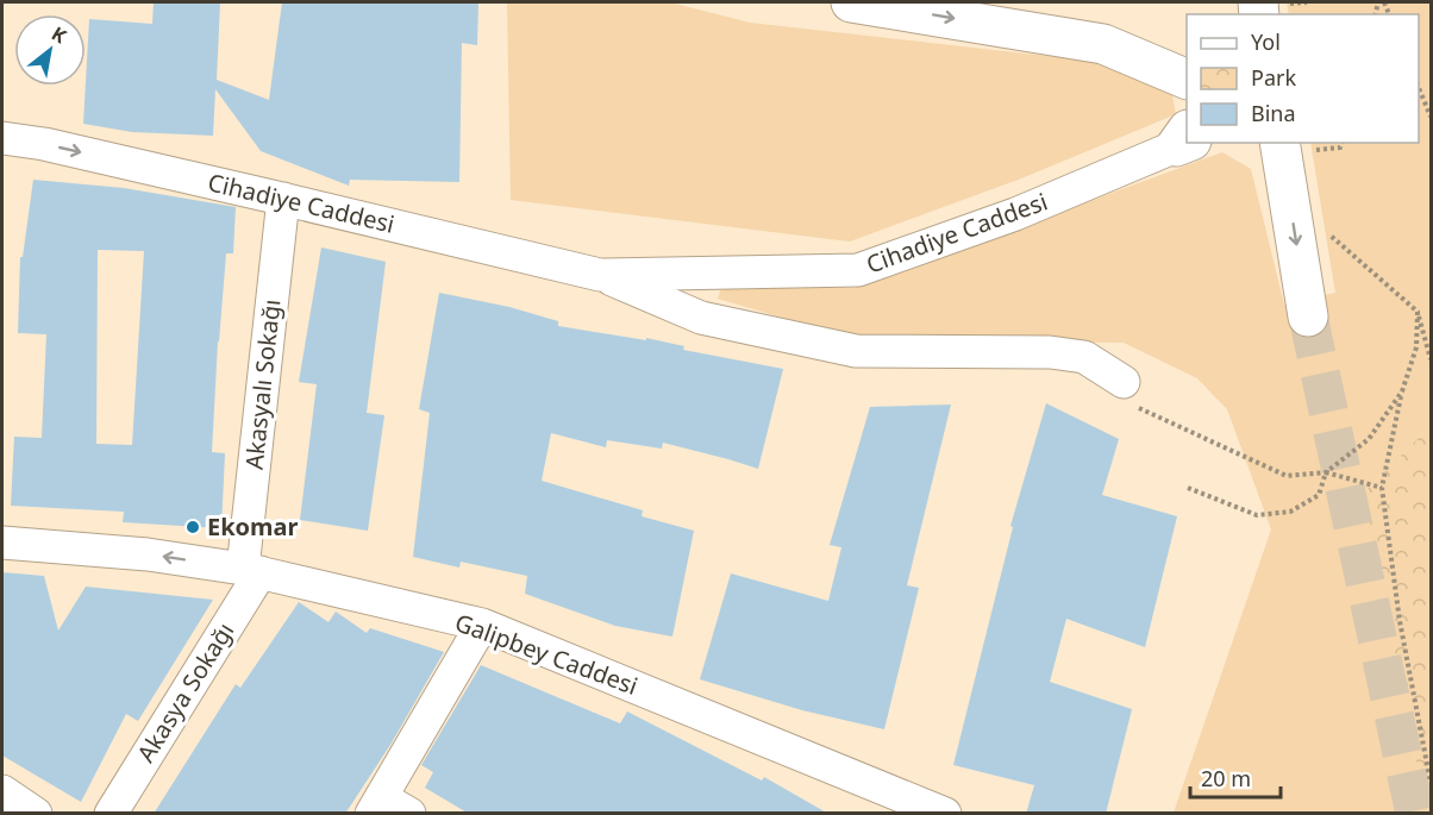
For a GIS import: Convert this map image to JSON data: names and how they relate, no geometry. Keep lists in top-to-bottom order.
{
  "streets": {
    "street": [
      "Cihadiye Caddesi",
      "Akasyalı Sokağı",
      "Galipbey Caddesi",
      "Akasya Sokağı"
    ]
  },
  "crossings": [
    ["Cihadiye Caddesi", "Akasyalı Sokağı"],
    ["Akasyalı Sokağı", "Galipbey Caddesi"],
    ["Akasyalı Sokağı", "Akasya Sokağı"],
    ["Galipbey Caddesi", "Akasya Sokağı"]
  ],
  "places": ["Ekomar"],
  "legend": ["Yol", "Park", "Bina"],
  "scale_bar": "20 m",
  "north": "top right"
}
